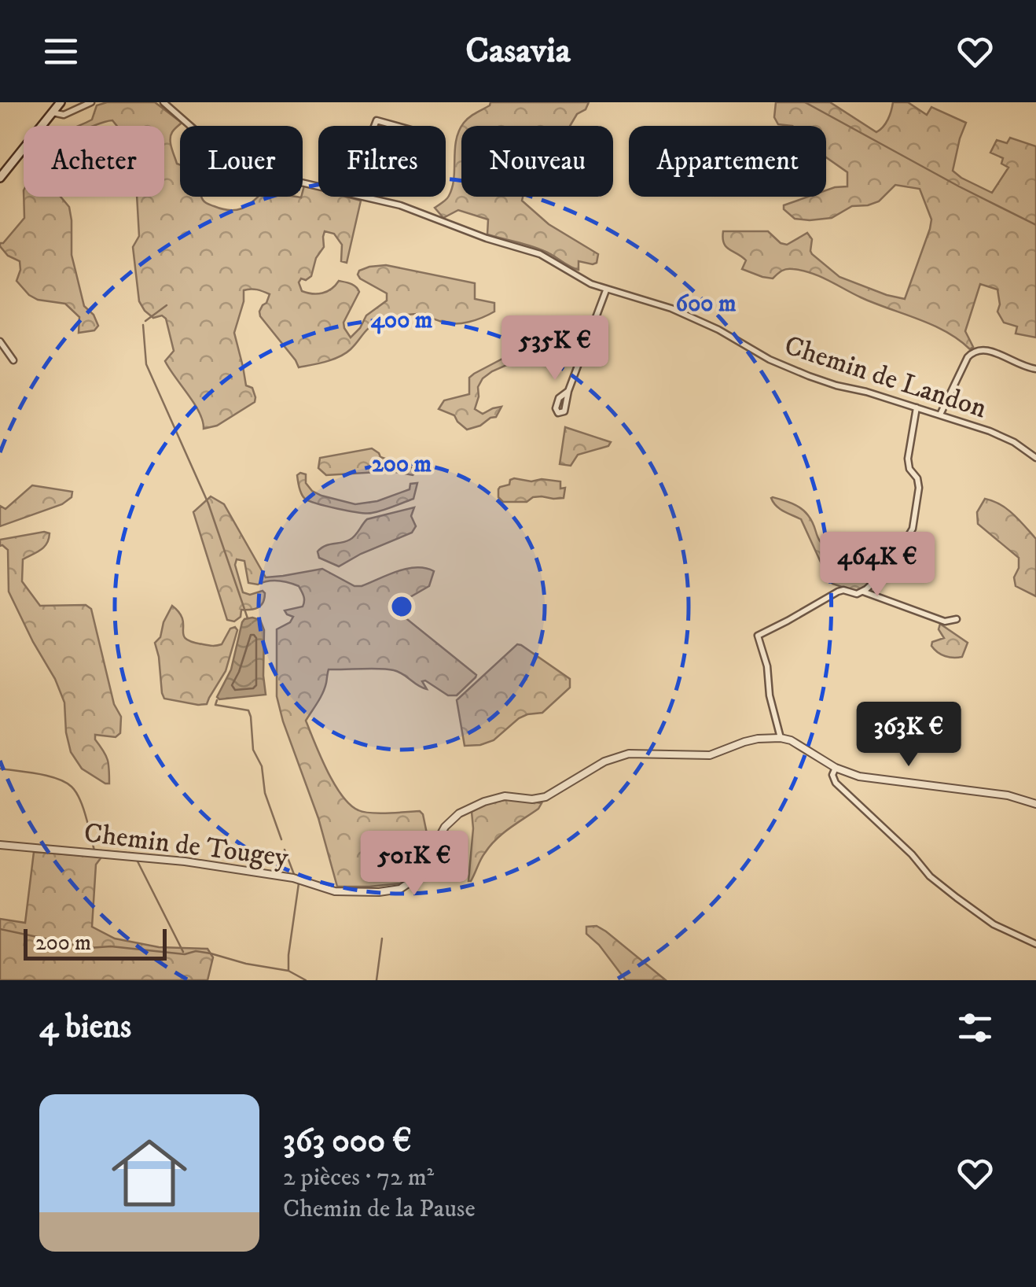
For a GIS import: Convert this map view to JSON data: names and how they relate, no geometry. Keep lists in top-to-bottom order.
{
  "streets": {
    "street": ["Chemin de Landon", "Chemin de Tougey"]
  },
  "scale_bar": "200 m",
  "page": {
    "header": "Casavia",
    "chip": [
      "Acheter",
      "Louer",
      "Filtres",
      "Nouveau",
      "Appartement"
    ],
    "price": [
      "535K €",
      "464K €",
      "363K €",
      "501K €"
    ],
    "scale": "200 m",
    "heading": "4 biens",
    "list": [
      {
        "name": "363 000 €",
        "note": "2 pièces · 72 m² · Chemin de la Pause"
      }
    ]
  },
  "rings": ["600 m", "400 m", "200 m"]
}
